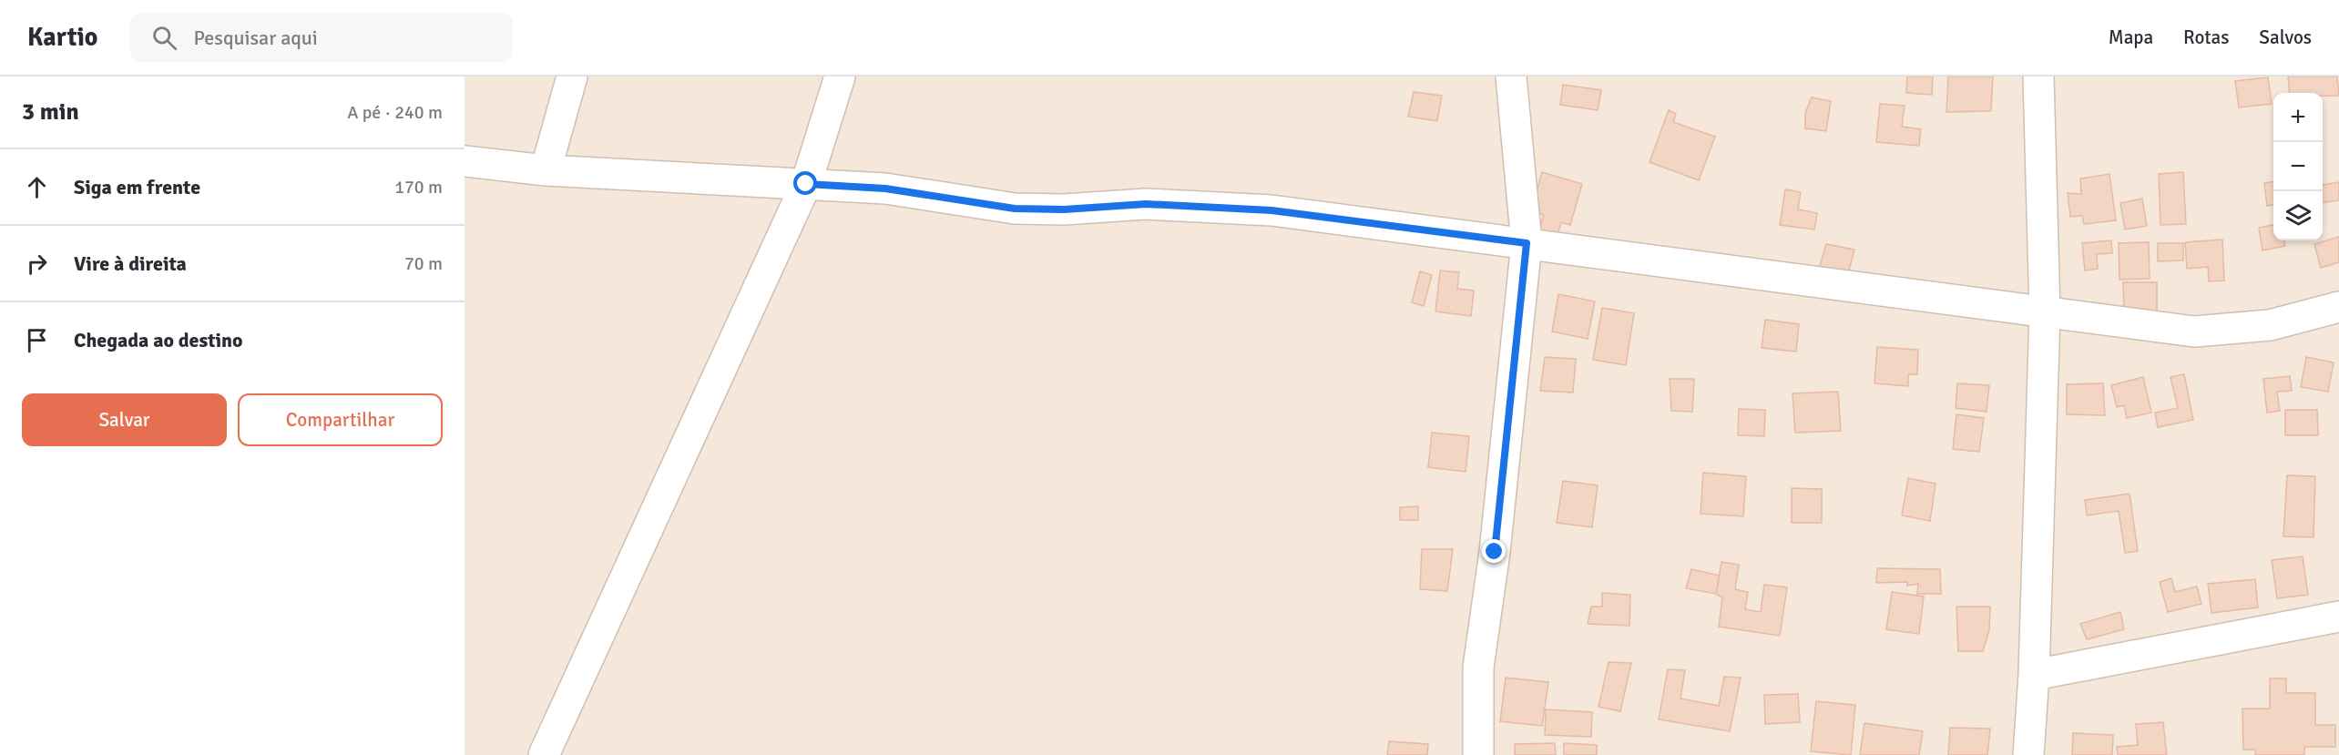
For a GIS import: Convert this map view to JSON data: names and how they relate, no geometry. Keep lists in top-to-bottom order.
{
  "page": {
    "header": "Kartio",
    "search": "Pesquisar aqui",
    "nav": ["Mapa", "Rotas", "Salvos"],
    "heading": ["3 min", "A pé · 240 m"],
    "map_buttons": ["+", "−"],
    "list": [
      ["Siga em frente", "170 m"],
      ["Vire à direita", "70 m"],
      "Chegada ao destino"
    ],
    "buttons": ["Salvar", "Compartilhar"]
  }
}
